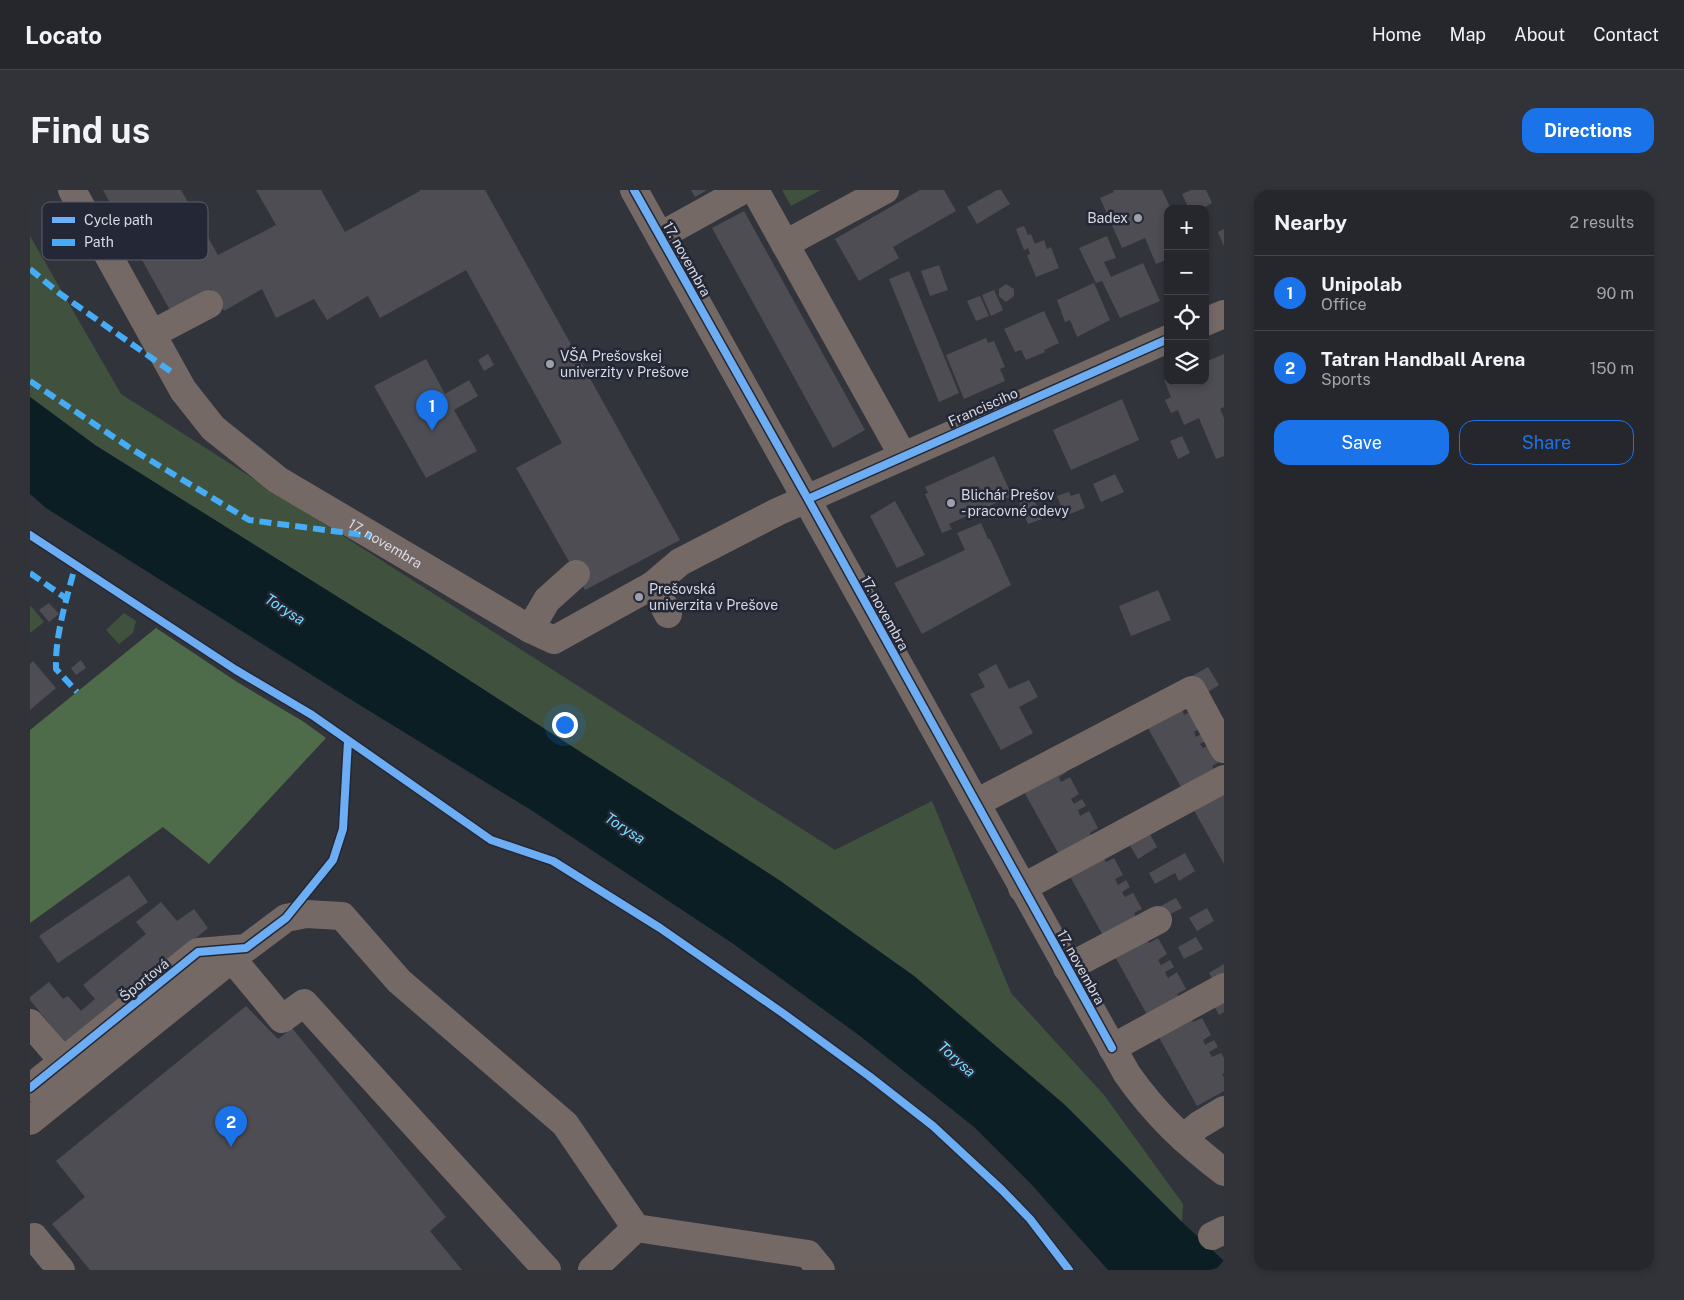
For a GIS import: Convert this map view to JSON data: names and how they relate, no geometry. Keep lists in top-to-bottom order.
{
  "streets": {
    "street": ["17. novembra", "Francisciho", "Športová"]
  },
  "crossings": [
    ["17. novembra", "Francisciho"]
  ],
  "water": ["Torysa"],
  "places": [
    "Badex",
    "VŠA Prešovskej univerzity v Prešove",
    "Blichár Prešov - pracovné odevy",
    "Prešovská univerzita v Prešove"
  ],
  "legend": ["Cycle path", "Path"],
  "page": {
    "header": "Locato",
    "nav": [
      "Home",
      "Map",
      "About",
      "Contact"
    ],
    "buttons": [
      "Directions",
      ["Save", "Share"]
    ],
    "title": "Find us",
    "heading": ["Nearby", "2 results"],
    "map_buttons": ["+", "−"],
    "list": [
      {
        "mark": "1",
        "name": "Unipolab",
        "note": "Office",
        "value": "90 m"
      },
      {
        "mark": "2",
        "name": "Tatran Handball Arena",
        "note": "Sports",
        "value": "150 m"
      }
    ],
    "pins": ["1", "2"]
  }
}
